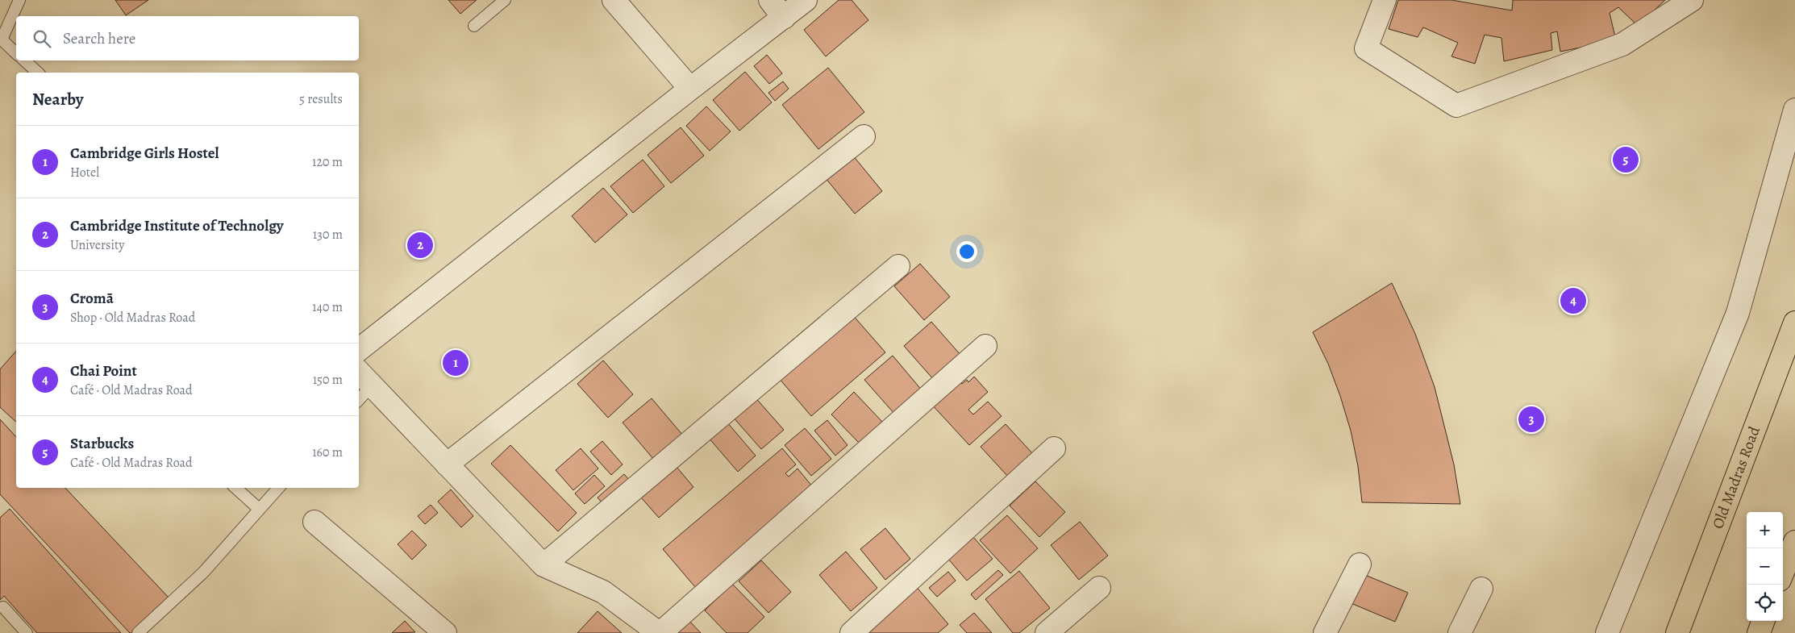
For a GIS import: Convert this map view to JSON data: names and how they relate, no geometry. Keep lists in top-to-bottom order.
{
  "streets": {
    "highway": ["Old Madras Road"]
  },
  "page": {
    "search": "Search here",
    "heading": ["Nearby", "5 results"],
    "list": [
      {
        "mark": "1",
        "name": "Cambridge Girls Hostel",
        "note": "Hotel",
        "value": "120 m"
      },
      {
        "mark": "2",
        "name": "Cambridge Institute of Technolgy",
        "note": "University",
        "value": "130 m"
      },
      {
        "mark": "3",
        "name": "Cromā",
        "note": "Shop · Old Madras Road",
        "value": "140 m"
      },
      {
        "mark": "4",
        "name": "Chai Point",
        "note": "Café · Old Madras Road",
        "value": "150 m"
      },
      {
        "mark": "5",
        "name": "Starbucks",
        "note": "Café · Old Madras Road",
        "value": "160 m"
      }
    ],
    "pins": [
      "5",
      "2",
      "4",
      "1",
      "3"
    ],
    "map_buttons": ["+", "−"]
  }
}
